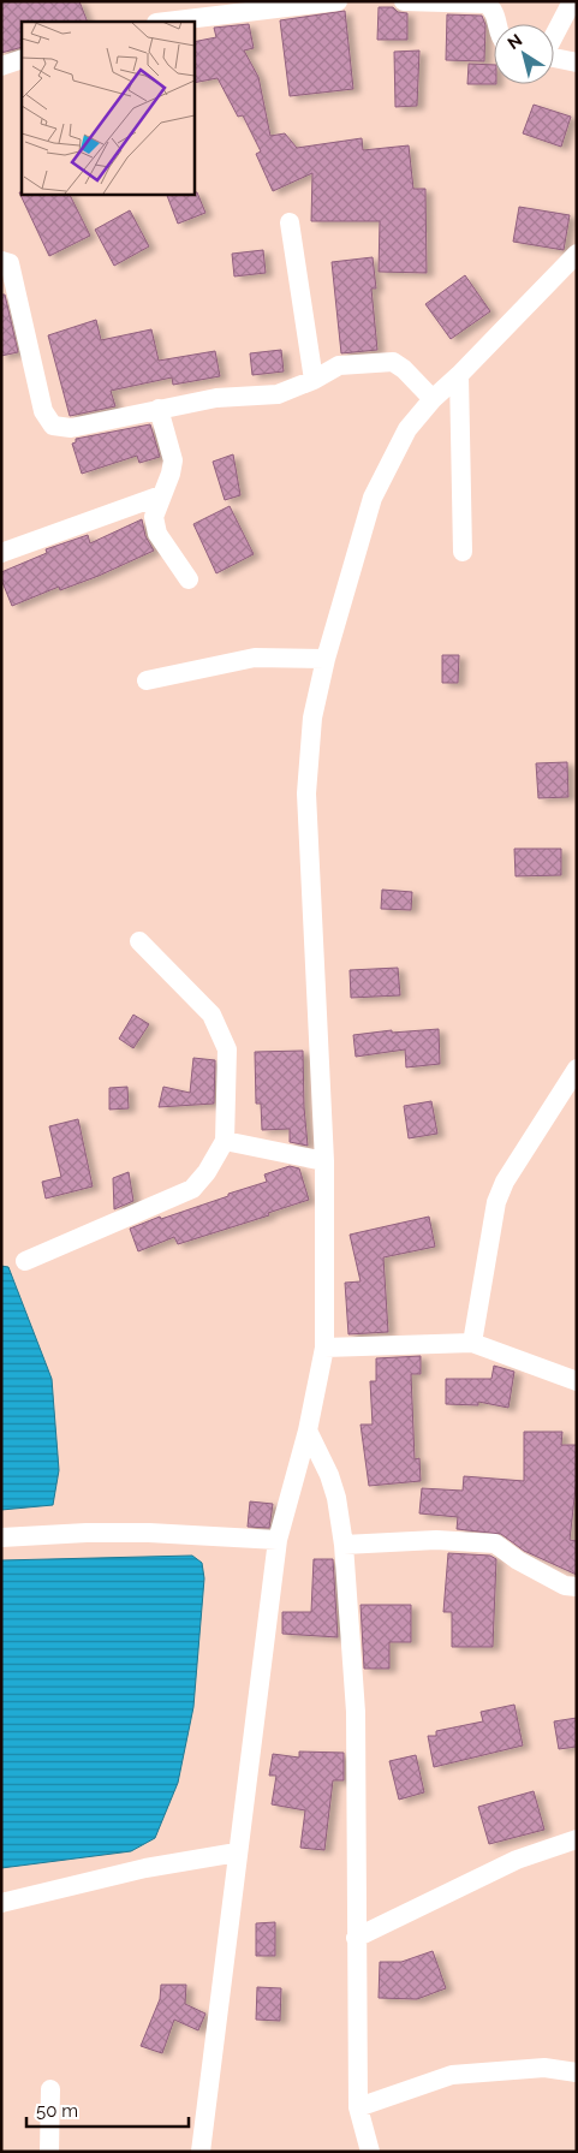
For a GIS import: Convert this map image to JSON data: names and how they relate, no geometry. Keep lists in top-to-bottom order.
{
  "scale_bar": "50 m",
  "north": "top left"
}
